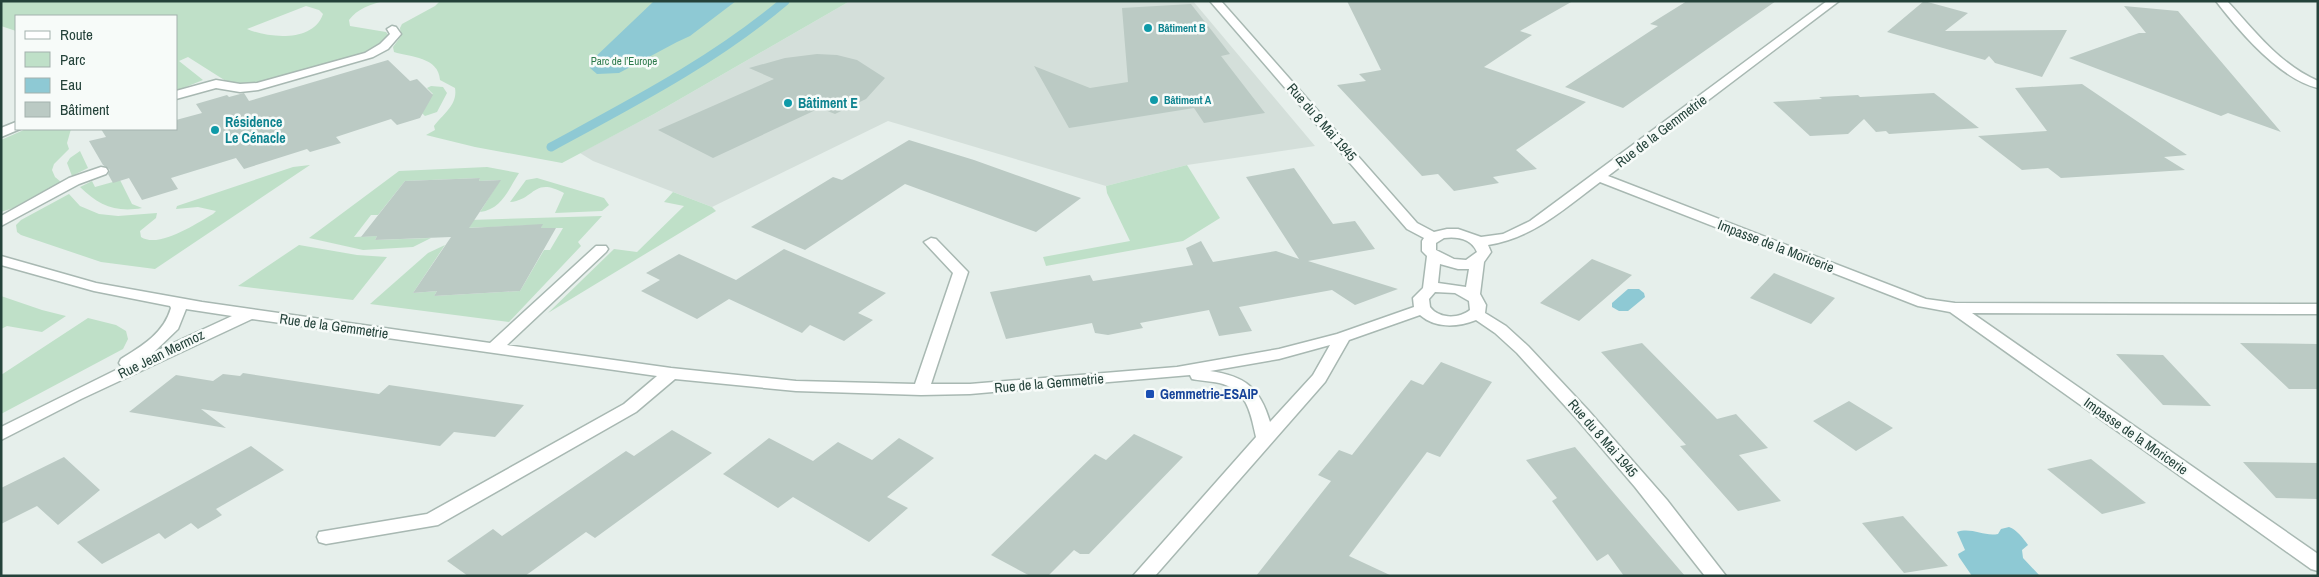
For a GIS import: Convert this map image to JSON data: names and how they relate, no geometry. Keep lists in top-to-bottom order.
{
  "streets": {
    "street": [
      "Rue du 8 Mai 1945",
      "Rue de la Gemmetrie",
      "Impasse de la Moricerie",
      "Rue Jean Mermoz"
    ]
  },
  "crossings": [
    ["Rue du 8 Mai 1945", "Rue de la Gemmetrie"],
    ["Rue de la Gemmetrie", "Impasse de la Moricerie"],
    ["Rue de la Gemmetrie", "Rue Jean Mermoz"]
  ],
  "parks": ["Parc de l’Europe"],
  "places": {
    "other": [
      "Bâtiment B",
      "Bâtiment A",
      "Bâtiment E",
      "Résidence Le Cénacle"
    ],
    "transit": ["Gemmetrie-ESAIP"]
  },
  "legend": [
    "Route",
    "Parc",
    "Eau",
    "Bâtiment"
  ]
}
